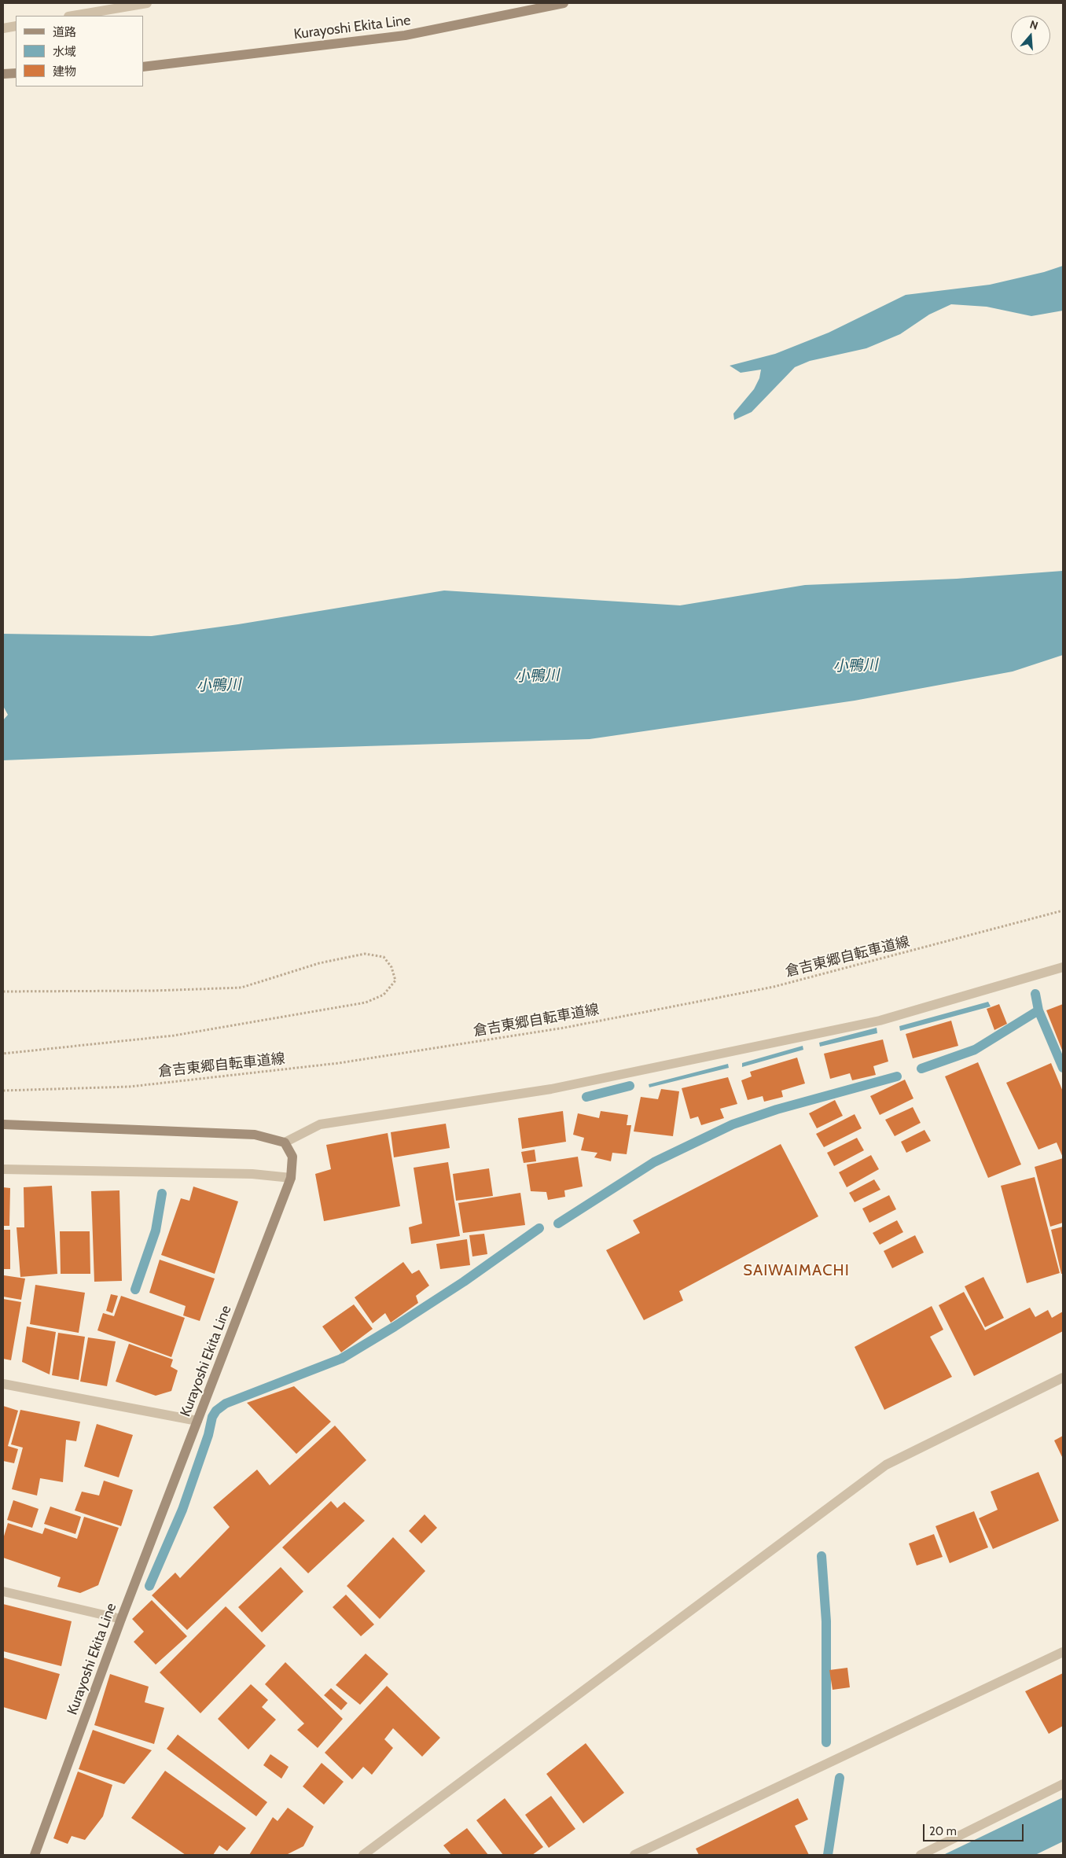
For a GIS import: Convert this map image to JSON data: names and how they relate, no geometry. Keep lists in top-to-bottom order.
{
  "streets": {
    "main road": ["Kurayoshi Ekita Line"],
    "path": ["倉吉東郷自転車道線"]
  },
  "districts": ["SAIWAIMACHI"],
  "water": ["小鴨川"],
  "legend": ["道路", "水域", "建物"],
  "scale_bar": "20 m",
  "north": "top"
}
